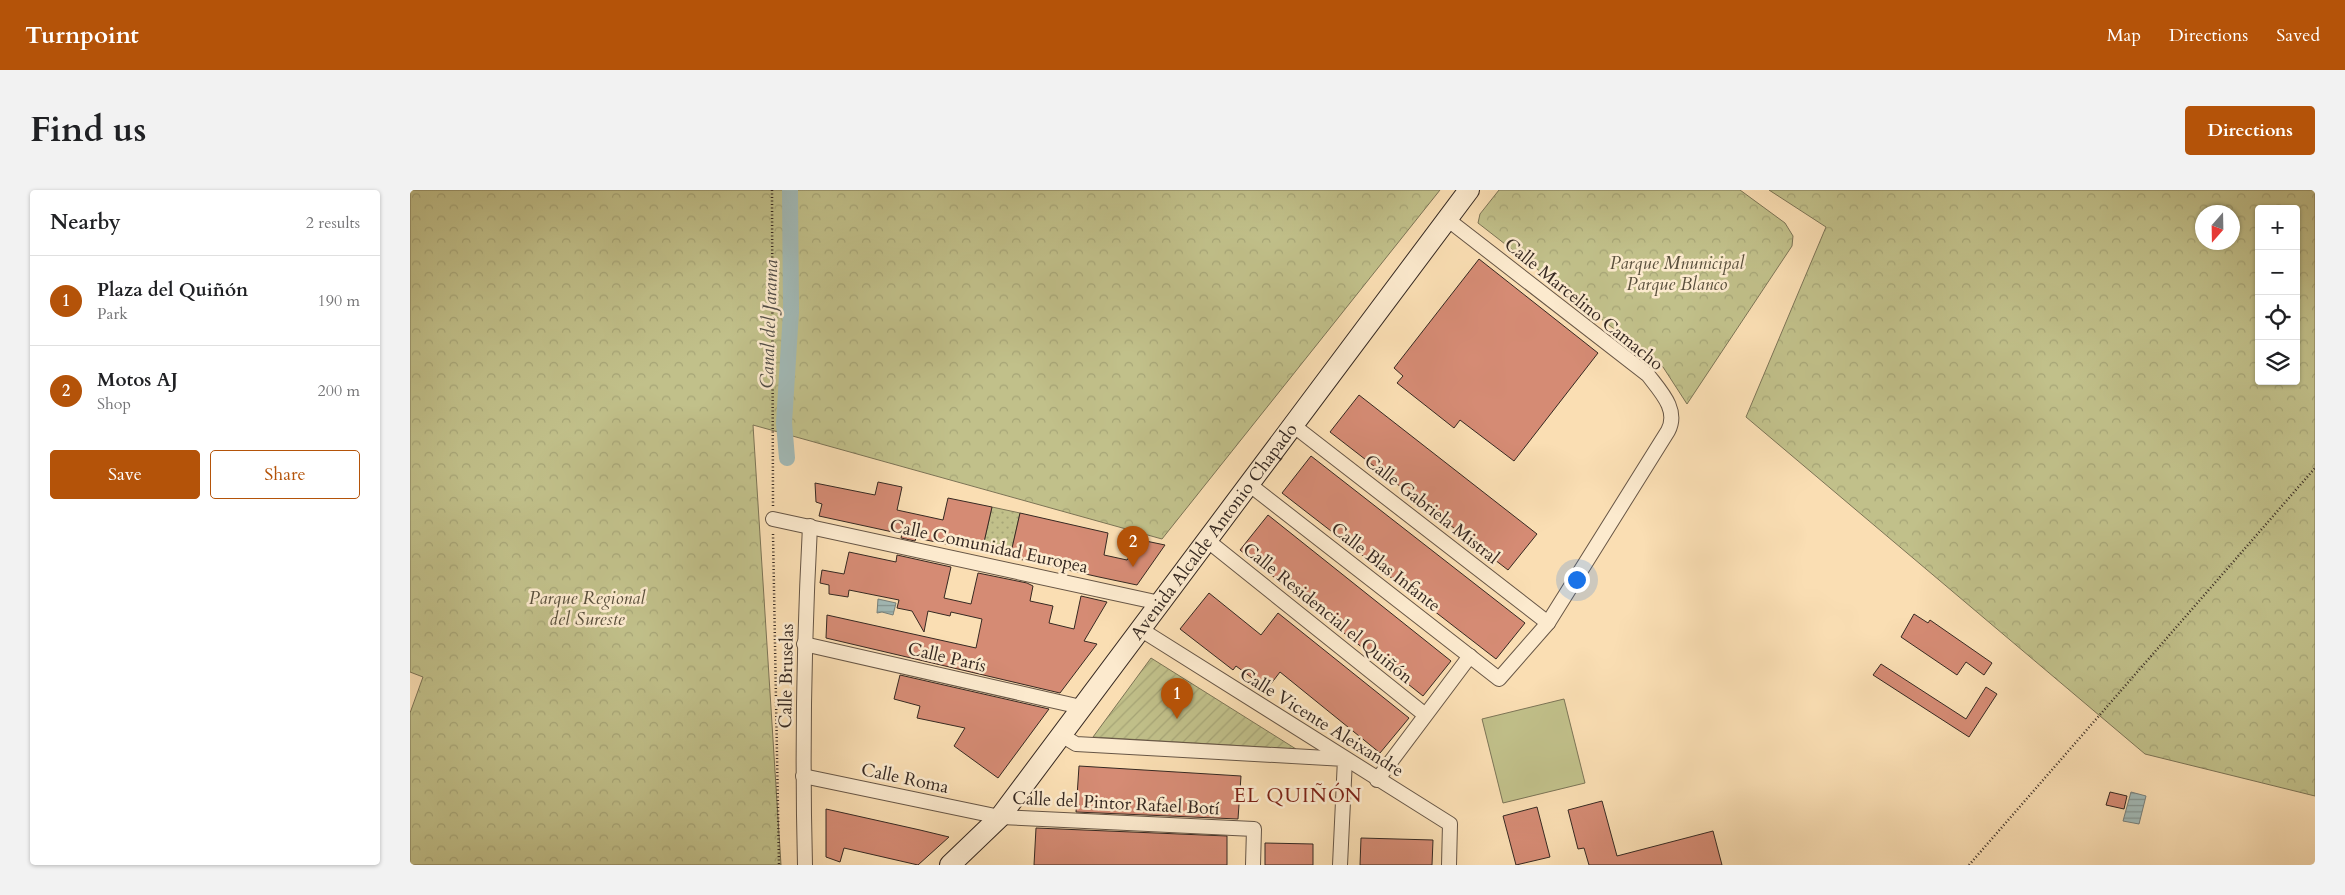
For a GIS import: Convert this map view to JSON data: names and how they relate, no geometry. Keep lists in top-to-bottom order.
{
  "streets": {
    "main road": ["Avenida Alcalde Antonio Chapado"],
    "street": [
      "Calle Marcelino Camacho",
      "Calle Gabriela Mistral",
      "Calle Comunidad Europea",
      "Calle Blas Infante",
      "Calle Residencial el Quiñón",
      "Calle París",
      "Calle Bruselas",
      "Calle Vicente Aleixandre",
      "Calle Roma",
      "Calle del Pintor Rafael Botí"
    ]
  },
  "crossings": [
    ["Calle Marcelino Camacho", "Calle Gabriela Mistral"],
    ["Calle Marcelino Camacho", "Avenida Alcalde Antonio Chapado"],
    ["Calle Marcelino Camacho", "Calle Blas Infante"],
    ["Calle Gabriela Mistral", "Avenida Alcalde Antonio Chapado"],
    ["Avenida Alcalde Antonio Chapado", "Calle Comunidad Europea"],
    ["Avenida Alcalde Antonio Chapado", "Calle Blas Infante"],
    ["Avenida Alcalde Antonio Chapado", "Calle Residencial el Quiñón"],
    ["Avenida Alcalde Antonio Chapado", "Calle París"],
    ["Avenida Alcalde Antonio Chapado", "Calle Vicente Aleixandre"],
    ["Avenida Alcalde Antonio Chapado", "Calle Roma"],
    ["Avenida Alcalde Antonio Chapado", "Calle del Pintor Rafael Botí"],
    ["Calle Comunidad Europea", "Calle Bruselas"],
    ["Calle París", "Calle Bruselas"],
    ["Calle Bruselas", "Calle Roma"],
    ["Calle Roma", "Calle del Pintor Rafael Botí"]
  ],
  "districts": ["EL QUIÑÓN"],
  "water": ["Canal del Jarama"],
  "parks": ["Parque Mnunicipal Parque Blanco", "Parque Regional del Sureste"],
  "north": "bottom",
  "page": {
    "header": "Turnpoint",
    "nav": ["Map", "Directions", "Saved"],
    "title": "Find us",
    "buttons": [
      "Directions",
      ["Save", "Share"]
    ],
    "heading": ["Nearby", "2 results"],
    "map_buttons": ["+", "−"],
    "list": [
      {
        "mark": "1",
        "name": "Plaza del Quiñón",
        "note": "Park",
        "value": "190 m"
      },
      {
        "mark": "2",
        "name": "Motos AJ",
        "note": "Shop",
        "value": "200 m"
      }
    ],
    "pins": ["2", "1"]
  }
}
